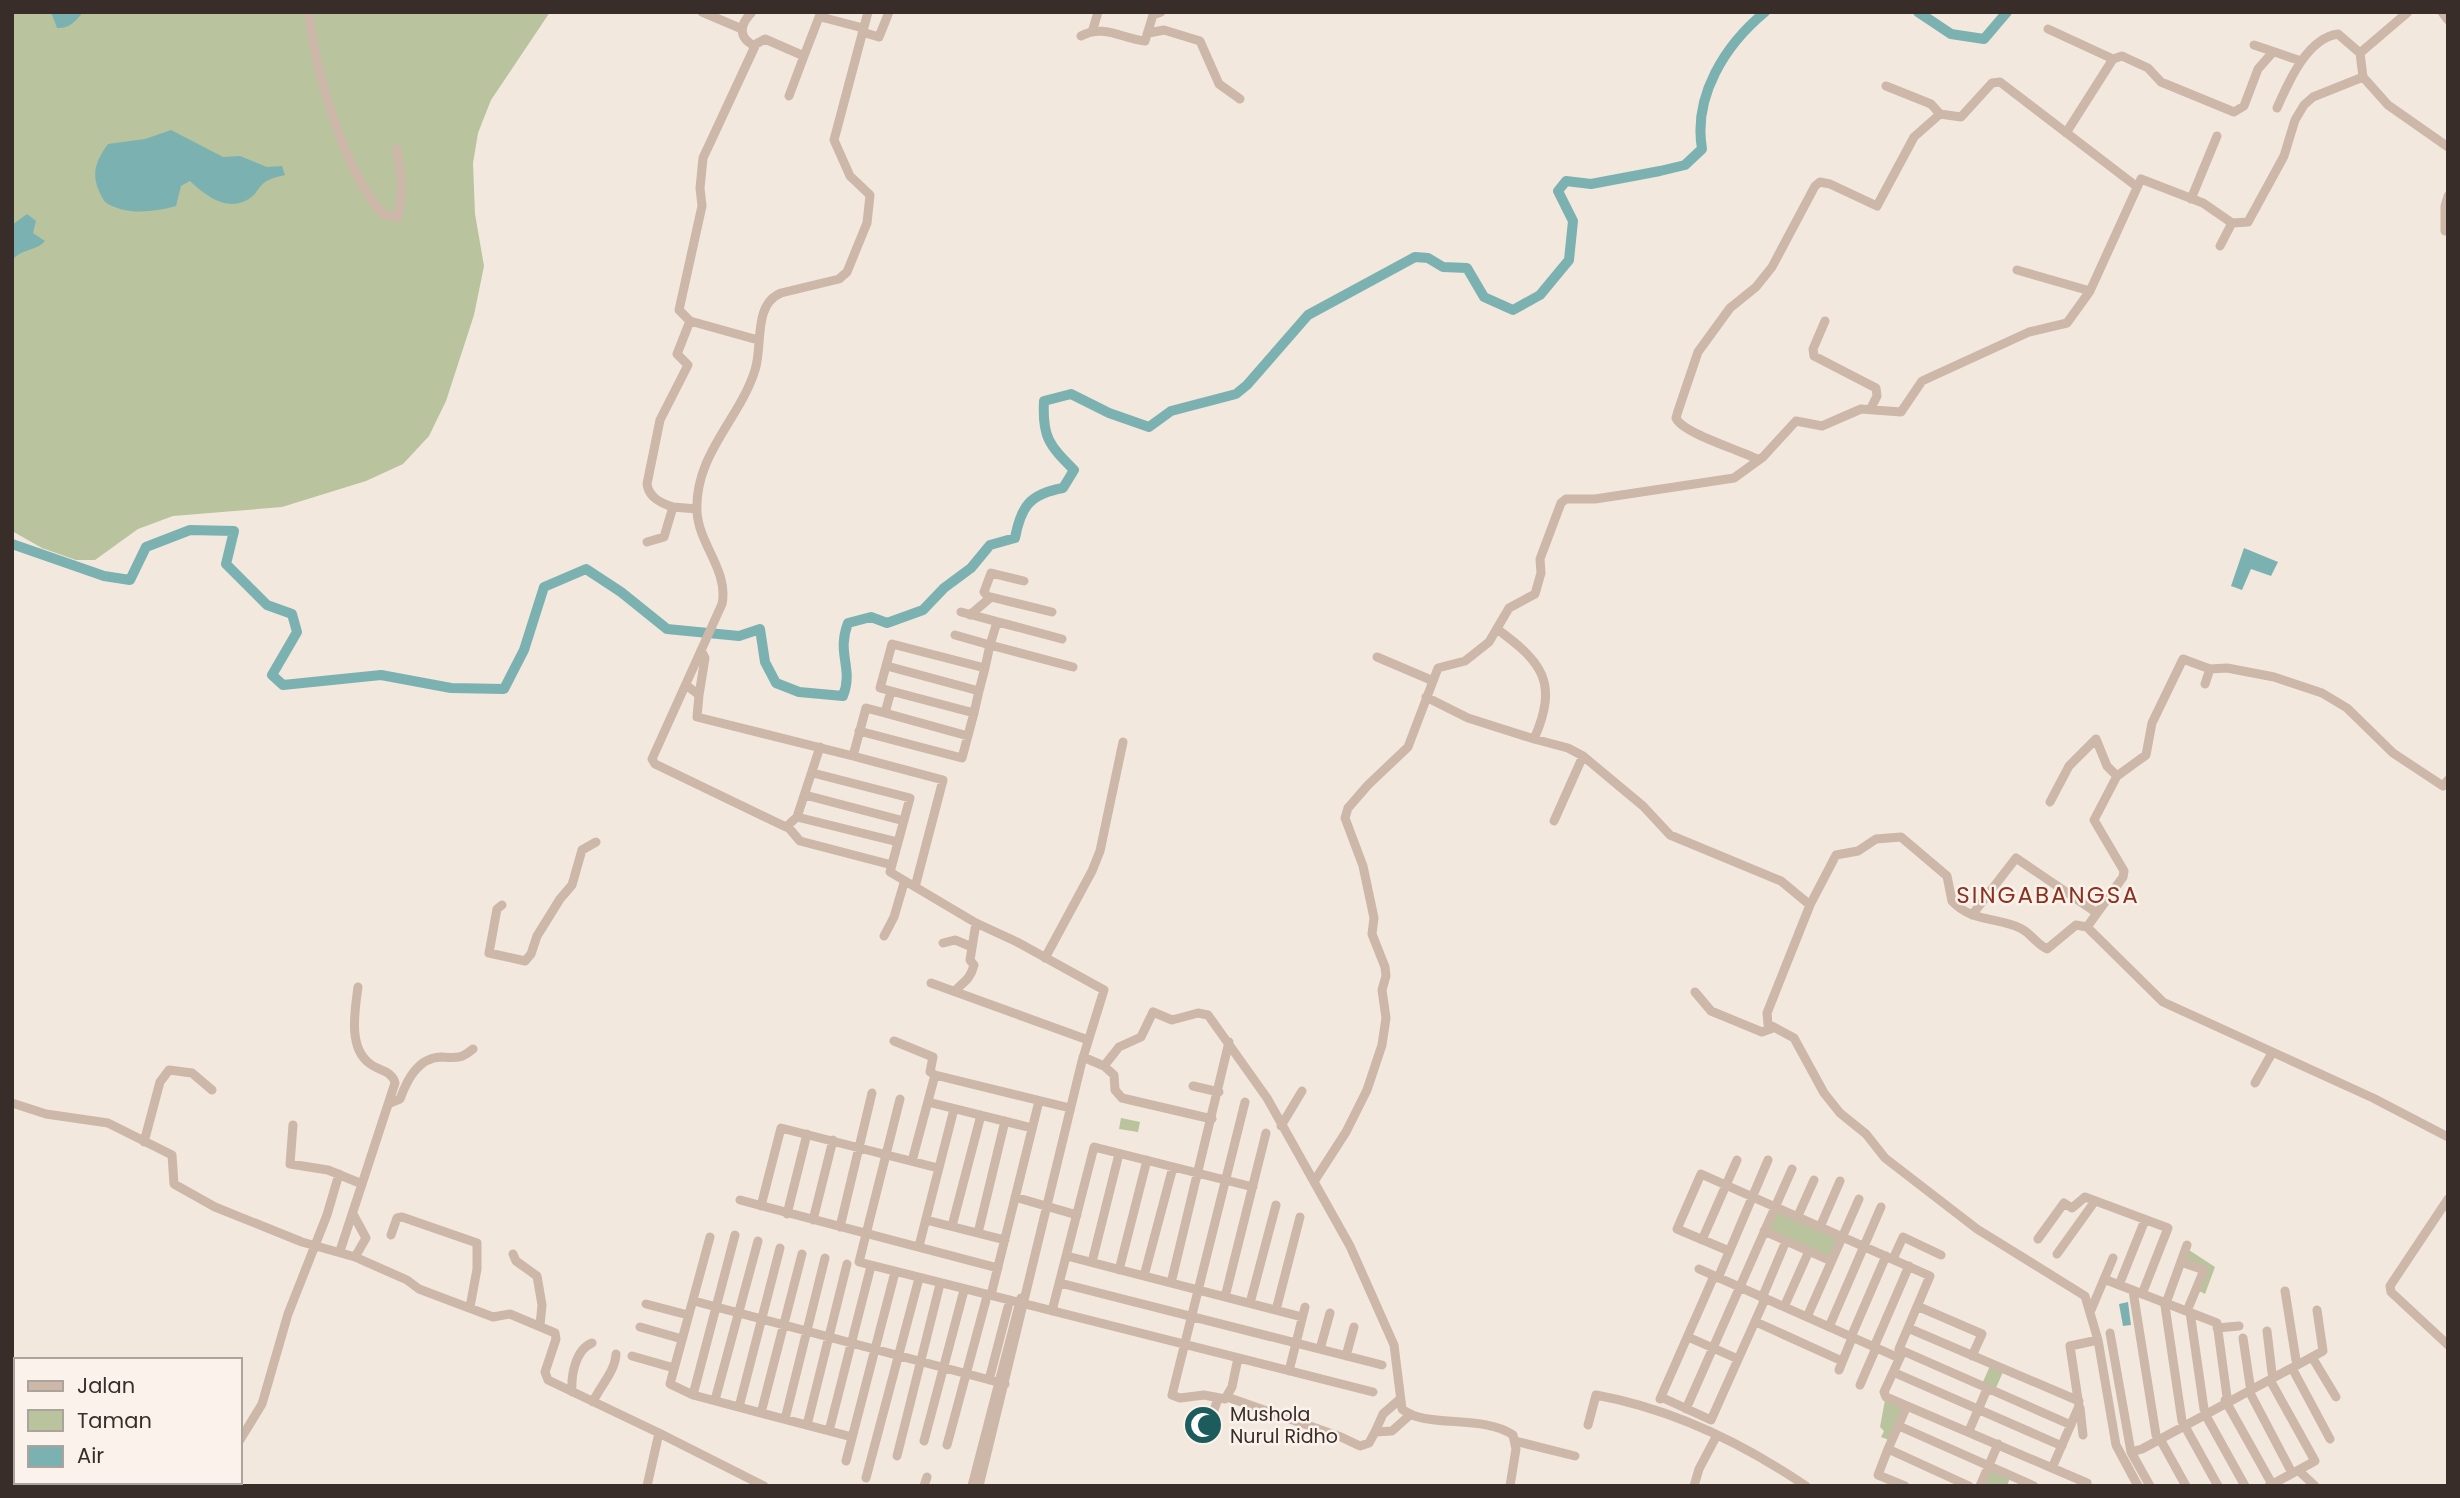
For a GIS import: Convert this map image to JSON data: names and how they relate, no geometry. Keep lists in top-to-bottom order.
{
  "districts": ["SINGABANGSA"],
  "places": {
    "mosque": ["Mushola Nurul Ridho"]
  },
  "legend": ["Jalan", "Taman", "Air"]
}
